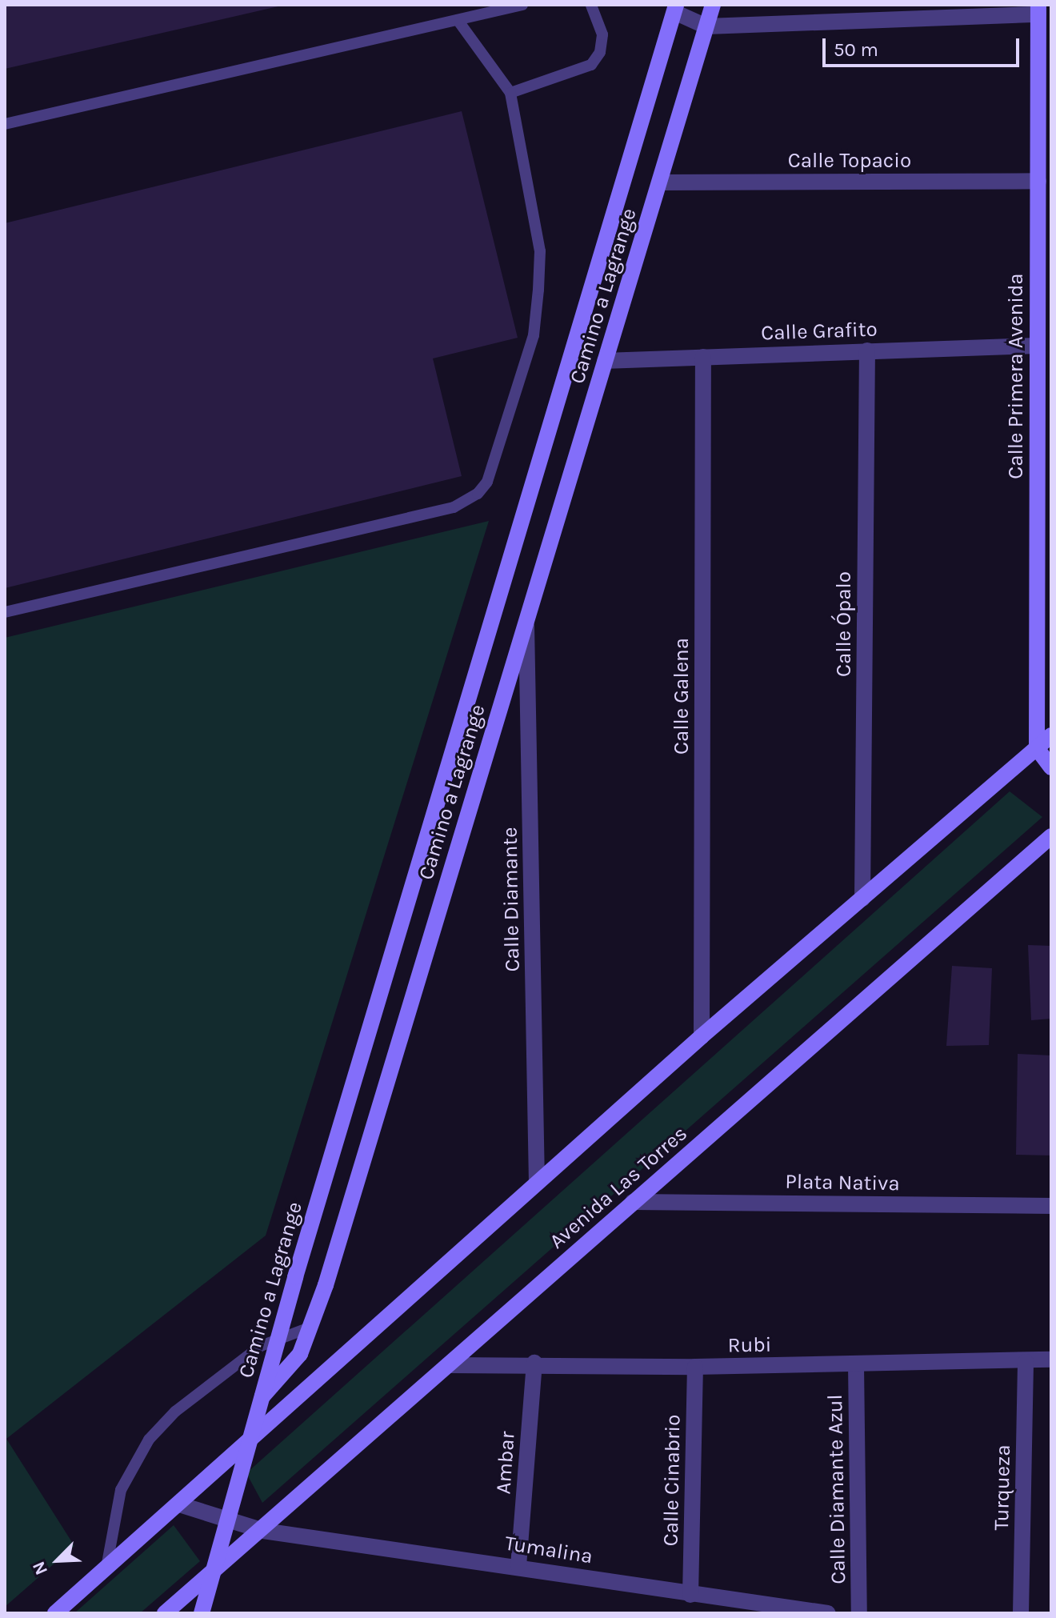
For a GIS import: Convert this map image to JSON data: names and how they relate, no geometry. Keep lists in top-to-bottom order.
{
  "streets": {
    "street": [
      "Calle Topacio",
      "Camino a Lagrange",
      "Calle Grafito",
      "Calle Primera Avenida",
      "Calle Ópalo",
      "Calle Galena",
      "Calle Diamante",
      "Plata Nativa",
      "Avenida Las Torres",
      "Rubi",
      "Ambar",
      "Calle Cinabrio",
      "Turqueza",
      "Calle Diamante Azul",
      "Tumalina"
    ]
  },
  "crossings": [
    ["Calle Topacio", "Camino a Lagrange"],
    ["Calle Topacio", "Calle Primera Avenida"],
    ["Camino a Lagrange", "Calle Grafito"],
    ["Camino a Lagrange", "Calle Diamante"],
    ["Calle Grafito", "Calle Primera Avenida"],
    ["Calle Grafito", "Calle Ópalo"],
    ["Calle Grafito", "Calle Galena"],
    ["Plata Nativa", "Avenida Las Torres"],
    ["Avenida Las Torres", "Rubi"],
    ["Avenida Las Torres", "Tumalina"],
    ["Rubi", "Ambar"],
    ["Rubi", "Calle Cinabrio"],
    ["Rubi", "Turqueza"],
    ["Rubi", "Calle Diamante Azul"],
    ["Ambar", "Tumalina"],
    ["Calle Cinabrio", "Tumalina"]
  ],
  "scale_bar": "50 m",
  "north": "bottom left"
}
